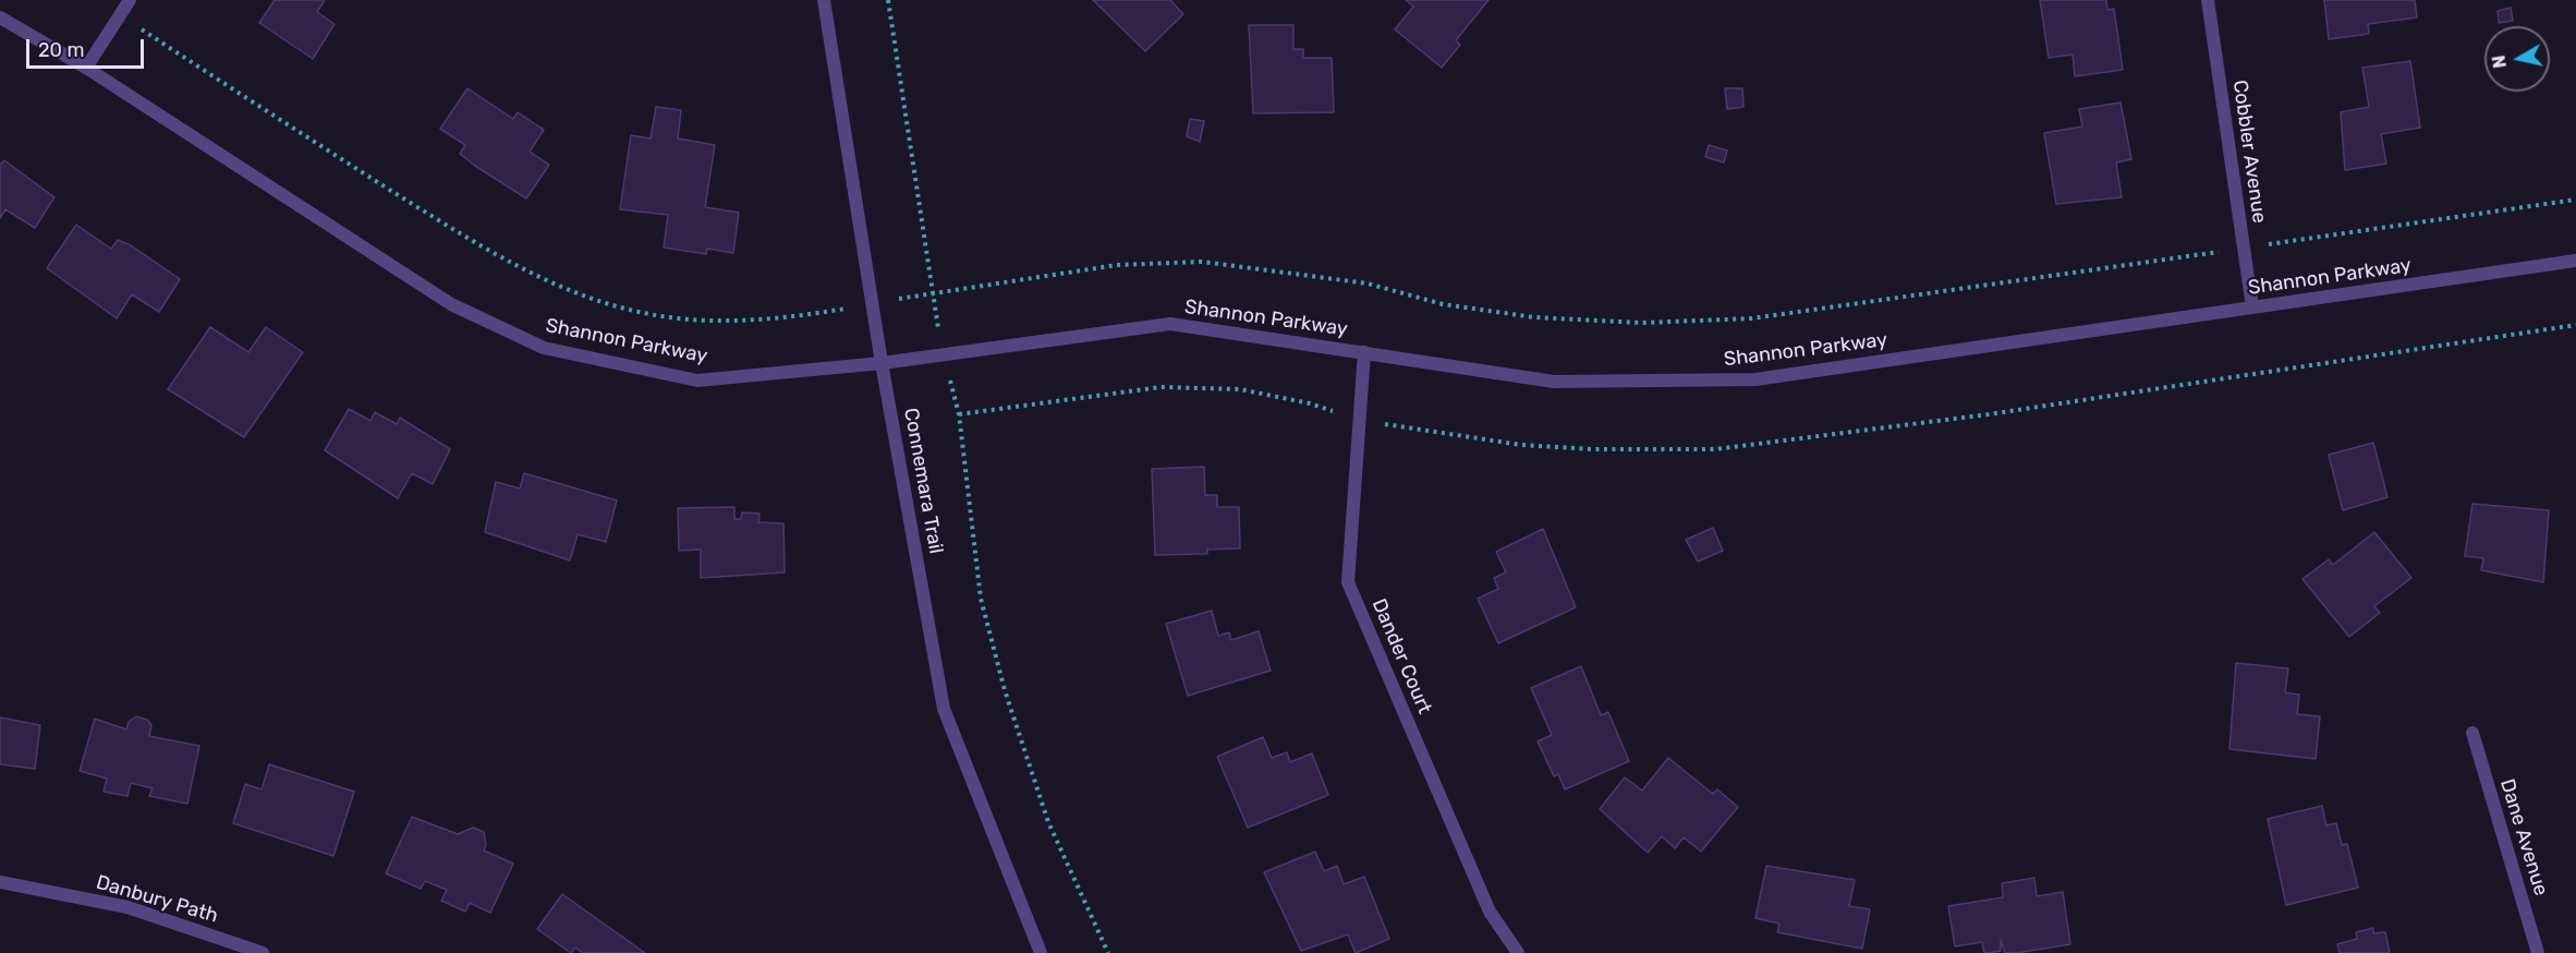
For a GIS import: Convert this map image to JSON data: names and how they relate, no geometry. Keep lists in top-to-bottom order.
{
  "streets": {
    "street": [
      "Cobbler Avenue",
      "Shannon Parkway",
      "Connemara Trail",
      "Dander Court",
      "Dane Avenue",
      "Danbury Path"
    ]
  },
  "crossings": [
    ["Cobbler Avenue", "Shannon Parkway"],
    ["Shannon Parkway", "Connemara Trail"],
    ["Shannon Parkway", "Dander Court"]
  ],
  "scale_bar": "20 m",
  "north": "left"
}
